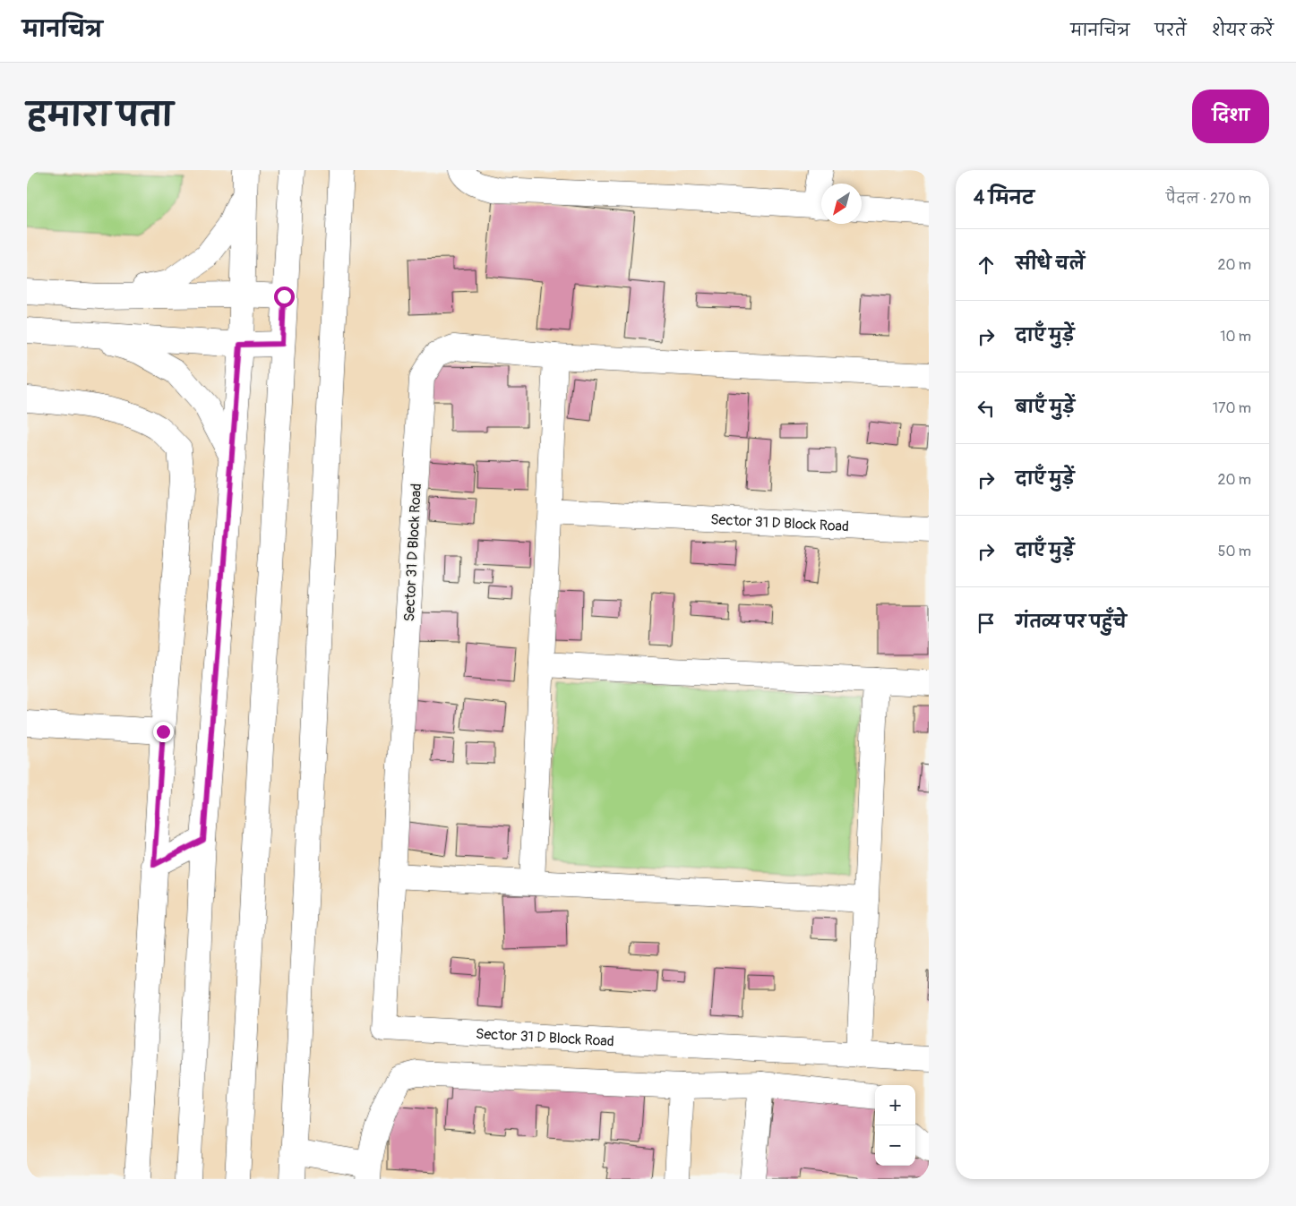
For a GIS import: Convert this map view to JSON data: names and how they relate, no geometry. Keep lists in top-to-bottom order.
{
  "streets": {
    "street": ["Sector 31 D Block Road"]
  },
  "north": "bottom left",
  "page": {
    "header": "मानचित्र",
    "nav": ["मानचित्र", "परतें", "शेयर करें"],
    "title": "हमारा पता",
    "buttons": "दिशा",
    "heading": ["4 मिनट", "पैदल · 270 m"],
    "list": [
      ["सीधे चलें", "20 m"],
      ["दाएँ मुड़ें", "10 m"],
      ["बाएँ मुड़ें", "170 m"],
      ["दाएँ मुड़ें", "20 m"],
      ["दाएँ मुड़ें", "50 m"],
      "गंतव्य पर पहुँचे"
    ],
    "map_buttons": ["+", "−"]
  }
}
